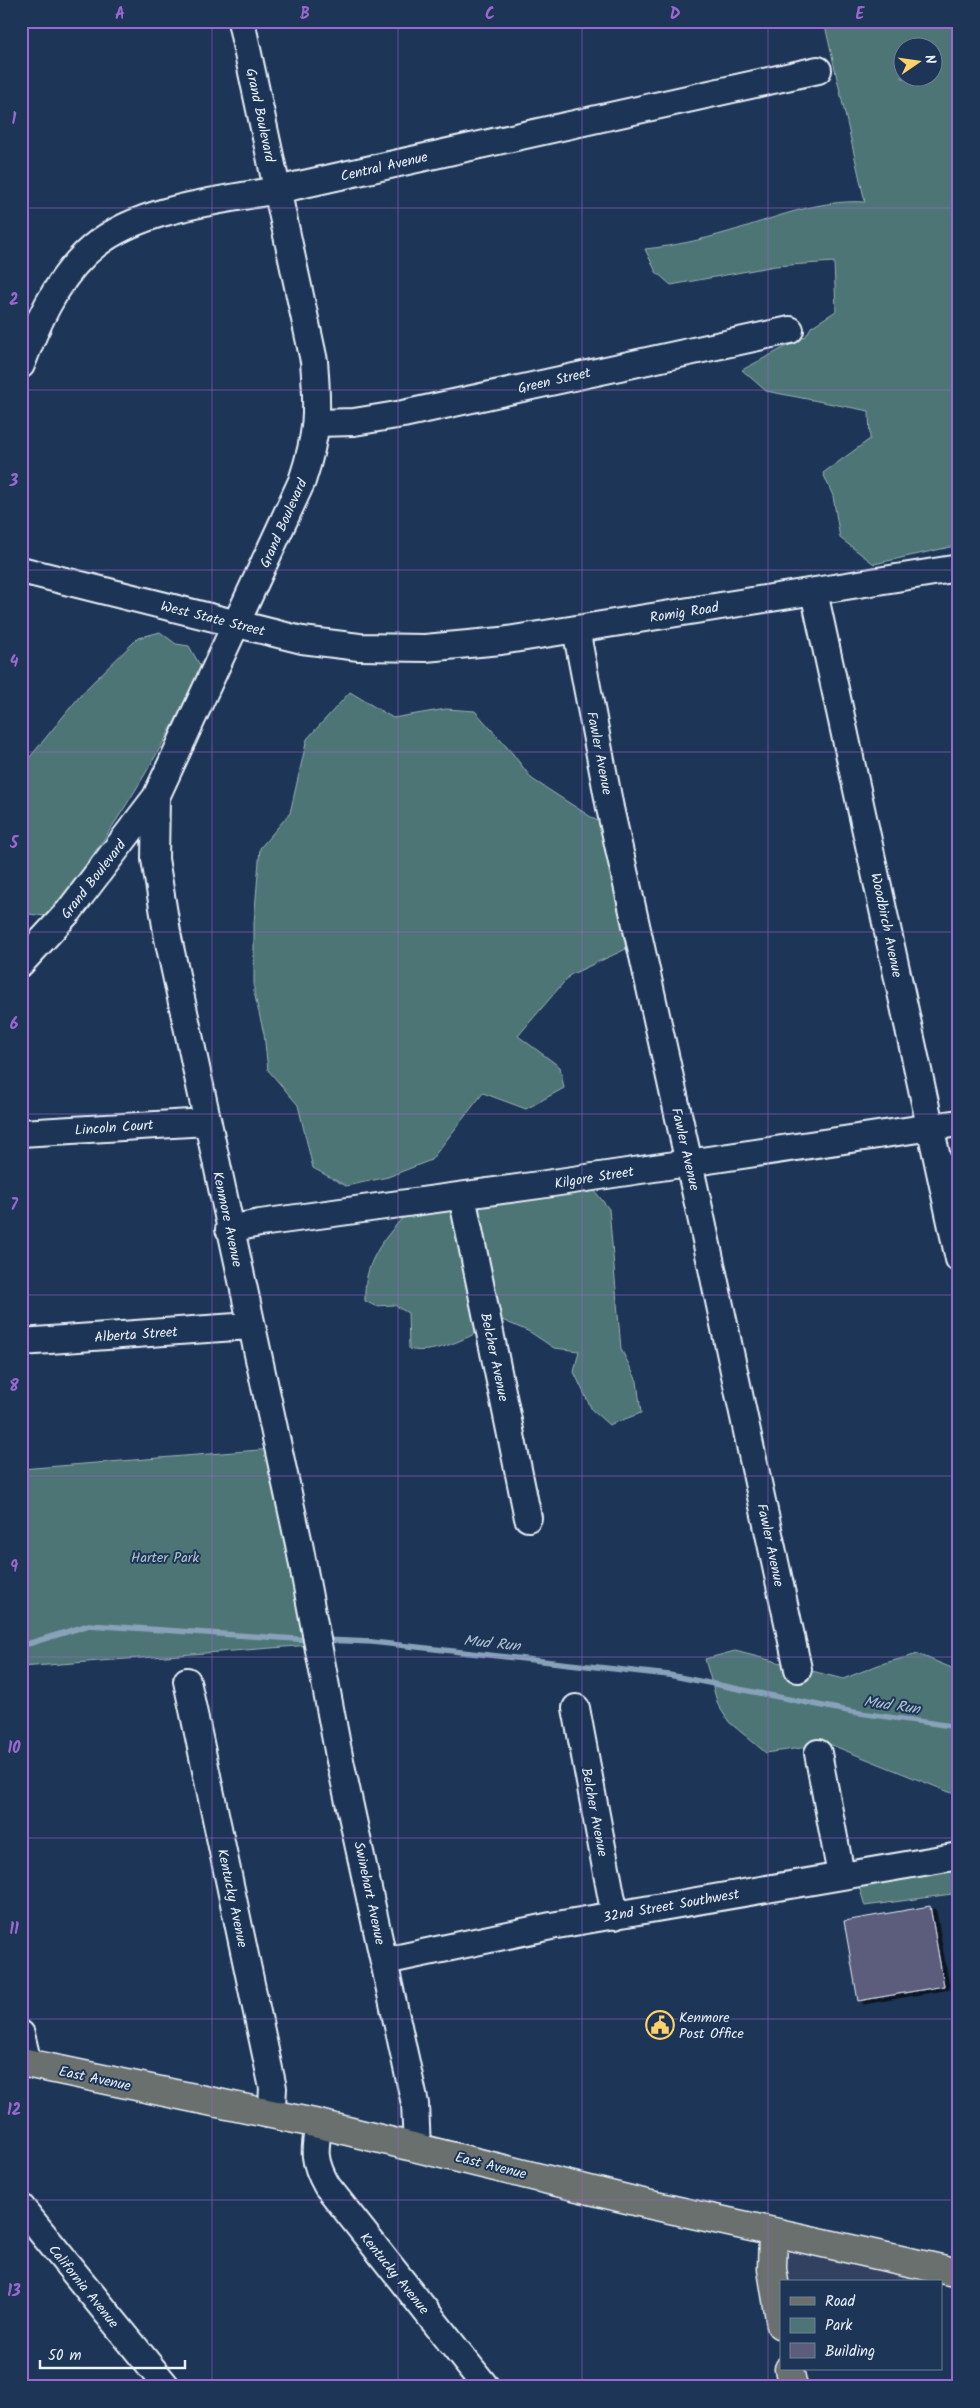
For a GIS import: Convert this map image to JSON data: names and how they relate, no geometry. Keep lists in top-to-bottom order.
{
  "streets": {
    "main road": ["East Avenue"],
    "street": [
      "Grand Boulevard",
      "Central Avenue",
      "Green Street",
      "Romig Road",
      "West State Street",
      "Fawler Avenue",
      "Woodbirch Avenue",
      "Lincoln Court",
      "Kilgore Street",
      "Kenmore Avenue",
      "Alberta Street",
      "Belcher Avenue",
      "Swinehart Avenue",
      "Kentucky Avenue",
      "32nd Street Southwest",
      "California Avenue"
    ]
  },
  "crossings": [
    ["Grand Boulevard", "Central Avenue"],
    ["Grand Boulevard", "Green Street"],
    ["Grand Boulevard", "West State Street"],
    ["Grand Boulevard", "Kenmore Avenue"],
    ["Romig Road", "West State Street"],
    ["Romig Road", "Fawler Avenue"],
    ["Romig Road", "Woodbirch Avenue"],
    ["Fawler Avenue", "Kilgore Street"],
    ["Woodbirch Avenue", "Kilgore Street"],
    ["Lincoln Court", "Kenmore Avenue"],
    ["Kilgore Street", "Kenmore Avenue"],
    ["Kilgore Street", "Belcher Avenue"],
    ["Kenmore Avenue", "Alberta Street"],
    ["Kenmore Avenue", "Swinehart Avenue"],
    ["Belcher Avenue", "32nd Street Southwest"],
    ["Swinehart Avenue", "32nd Street Southwest"],
    ["Swinehart Avenue", "East Avenue"],
    ["Kentucky Avenue", "East Avenue"]
  ],
  "water": ["Mud Run"],
  "parks": ["Harter Park"],
  "places": {
    "public building": ["Kenmore Post Office"]
  },
  "legend": ["Road", "Park", "Building"],
  "scale_bar": "50 m",
  "north": "right",
  "grid": {
    "columns": [
      "A",
      "B",
      "C",
      "D",
      "E"
    ],
    "rows": [
      "1",
      "2",
      "3",
      "4",
      "5",
      "6",
      "7",
      "8",
      "9",
      "10",
      "11",
      "12",
      "13"
    ]
  }
}
